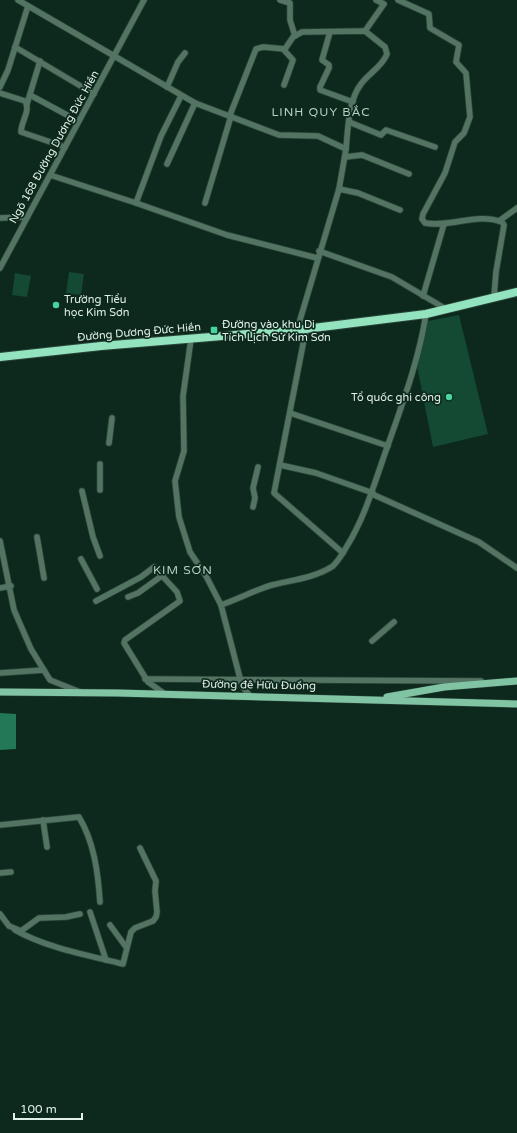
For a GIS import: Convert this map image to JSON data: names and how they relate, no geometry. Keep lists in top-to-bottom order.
{
  "streets": {
    "highway": ["Đường Dương Đức Hiền"],
    "main road": ["Đường đê Hữu Đuống"],
    "street": ["Ngõ 168 Đường Dương Đức Hiền"]
  },
  "districts": ["LINH QUY BẮC", "KIM SƠN"],
  "places": {
    "other": ["Trường Tiểu học Kim Sơn", "Tổ quốc ghi công"],
    "transit": ["Đường vào khu Di Tích Lịch Sử Kim Sơn"]
  },
  "scale_bar": "100 m"
}
